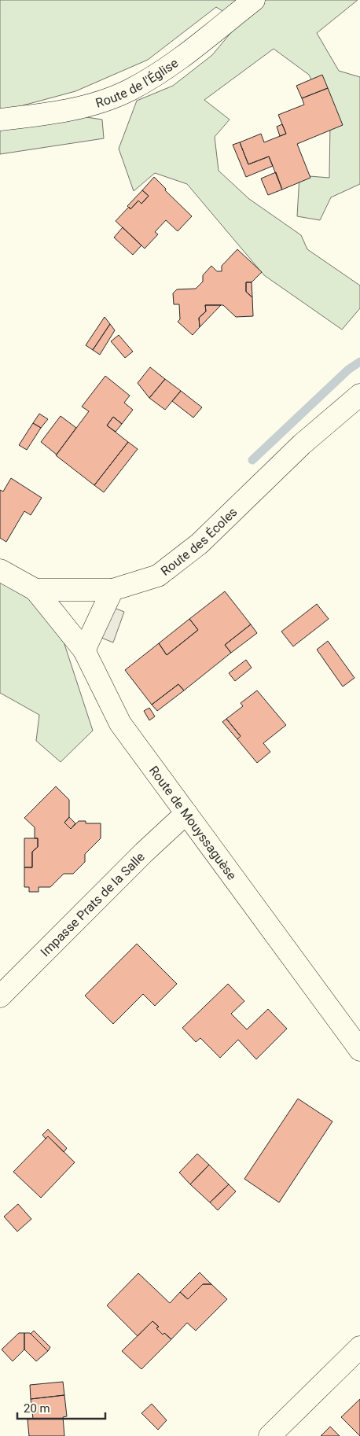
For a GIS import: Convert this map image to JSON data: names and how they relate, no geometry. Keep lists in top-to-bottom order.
{
  "streets": {
    "street": [
      "Route de l'Église",
      "Route des Écoles",
      "Route de Mouyssaguèse",
      "Impasse Prats de la Salle"
    ]
  },
  "crossings": [
    ["Route des Écoles", "Route de Mouyssaguèse"],
    ["Route de Mouyssaguèse", "Impasse Prats de la Salle"]
  ],
  "scale_bar": "20 m"
}
